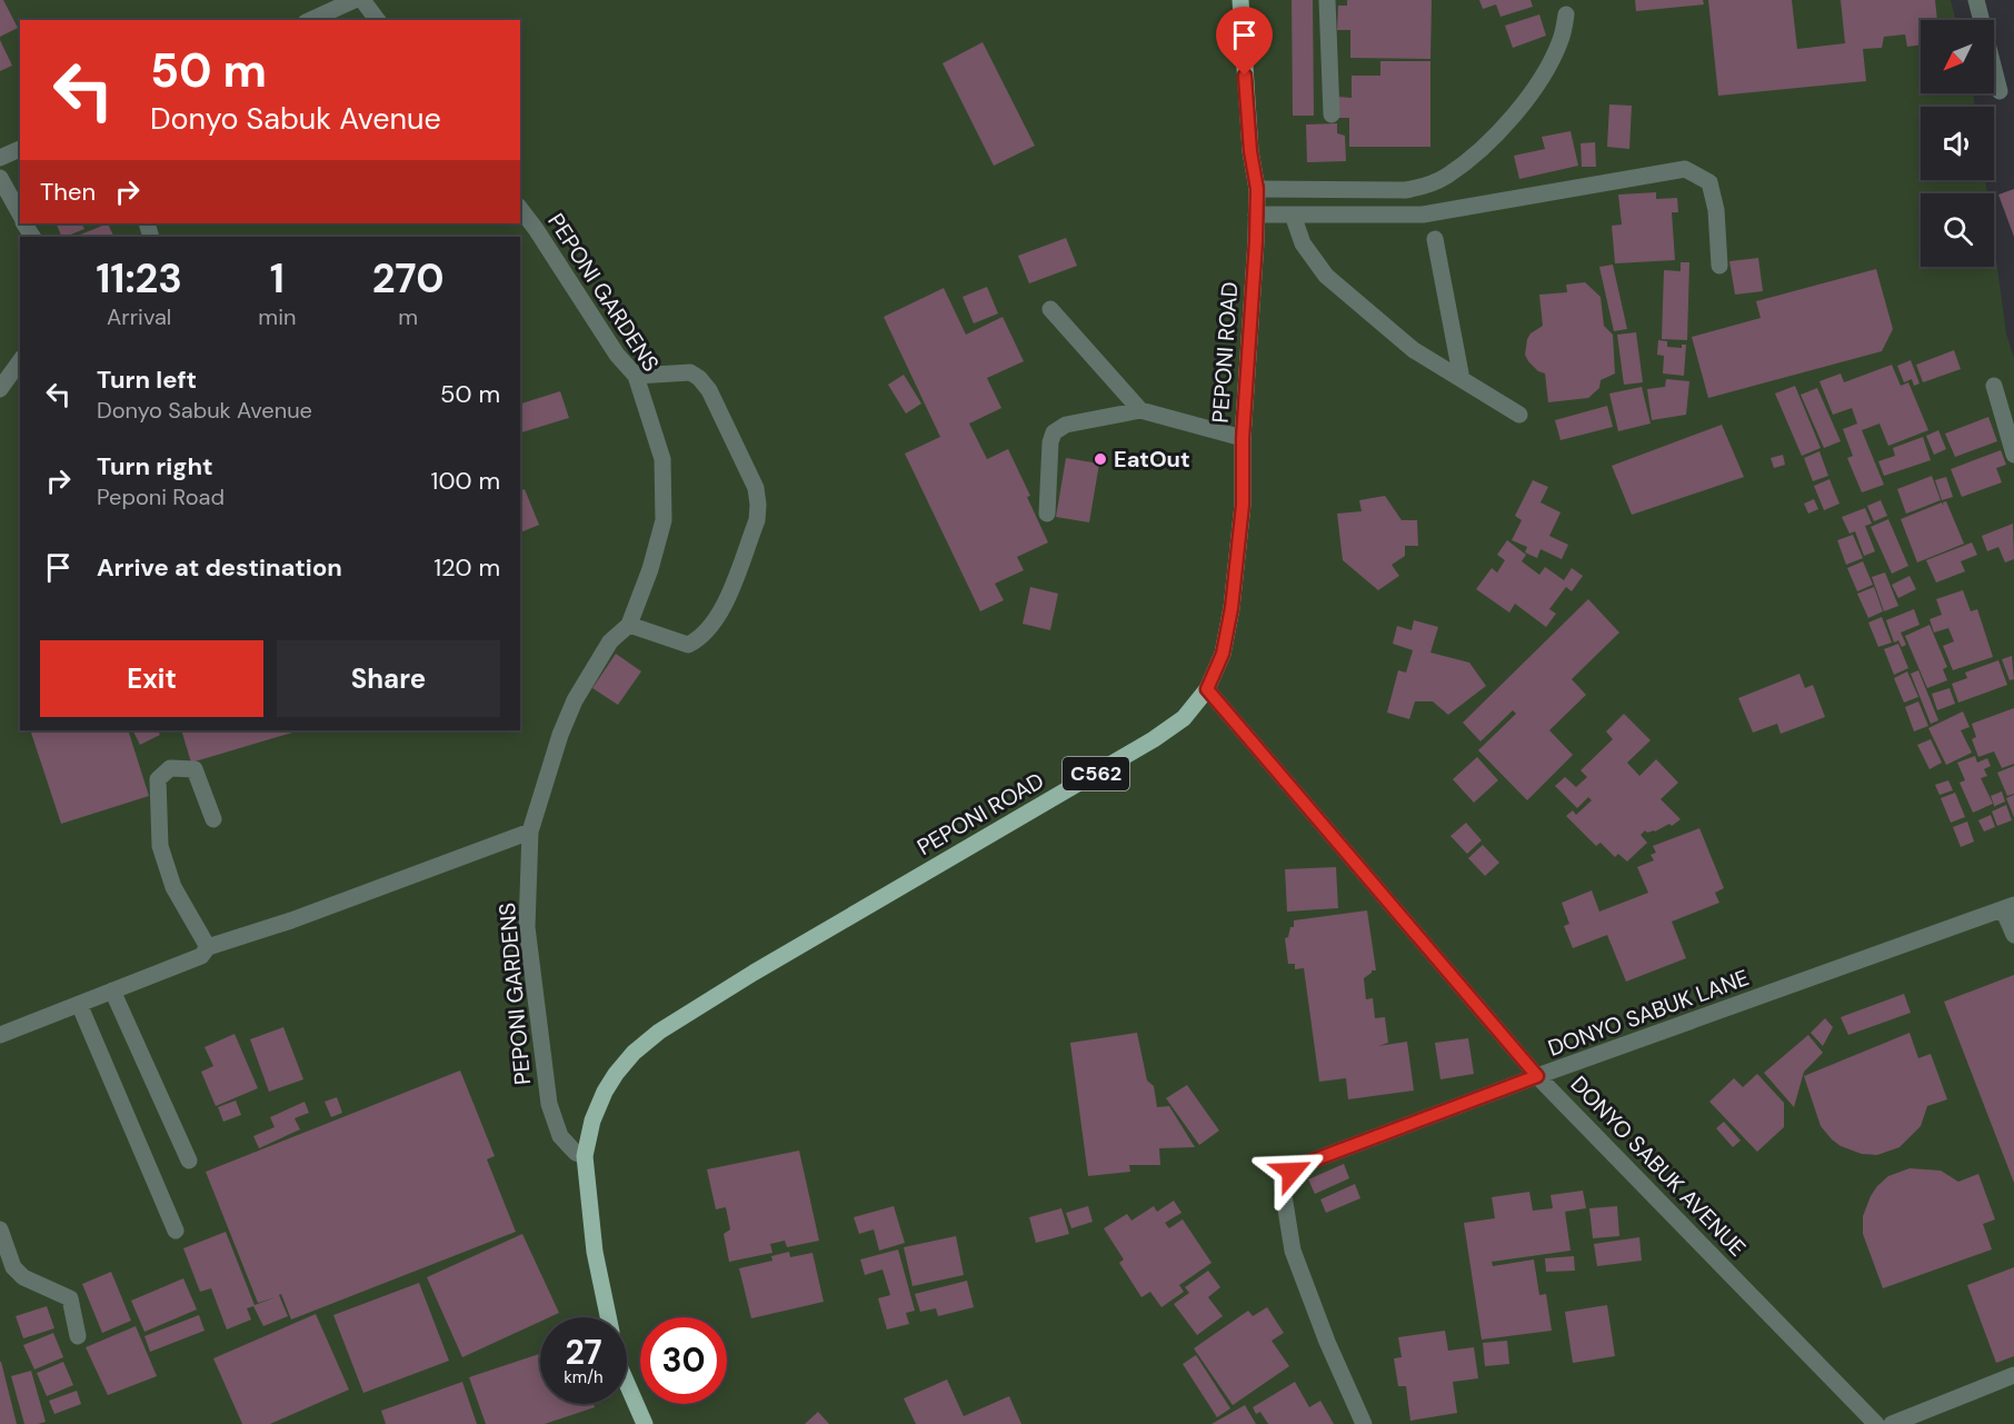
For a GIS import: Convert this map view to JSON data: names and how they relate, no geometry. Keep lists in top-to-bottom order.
{
  "streets": {
    "main road": ["PEPONI ROAD", "C562"],
    "street": ["PEPONI GARDENS", "DONYO SABUK LANE", "DONYO SABUK AVENUE"]
  },
  "crossings": [
    ["PEPONI GARDENS", "PEPONI ROAD"],
    ["PEPONI ROAD", "DONYO SABUK AVENUE"],
    ["DONYO SABUK LANE", "DONYO SABUK AVENUE"]
  ],
  "places": ["EatOut"],
  "north": "bottom left",
  "page": {
    "turn": ["50 m", "Donyo Sabuk Avenue"],
    "then": "Then",
    "eta": [
      "11:23",
      "Arrival",
      "1",
      "min",
      "270",
      "m"
    ],
    "list": [
      {
        "name": "Turn left",
        "note": "Donyo Sabuk Avenue",
        "value": "50 m"
      },
      {
        "name": "Turn right",
        "note": "Peponi Road",
        "value": "100 m"
      },
      {
        "name": "Arrive at destination",
        "value": "120 m"
      }
    ],
    "buttons": ["Exit", "Share"],
    "speed": "27 km/h",
    "limit": "30"
  }
}
